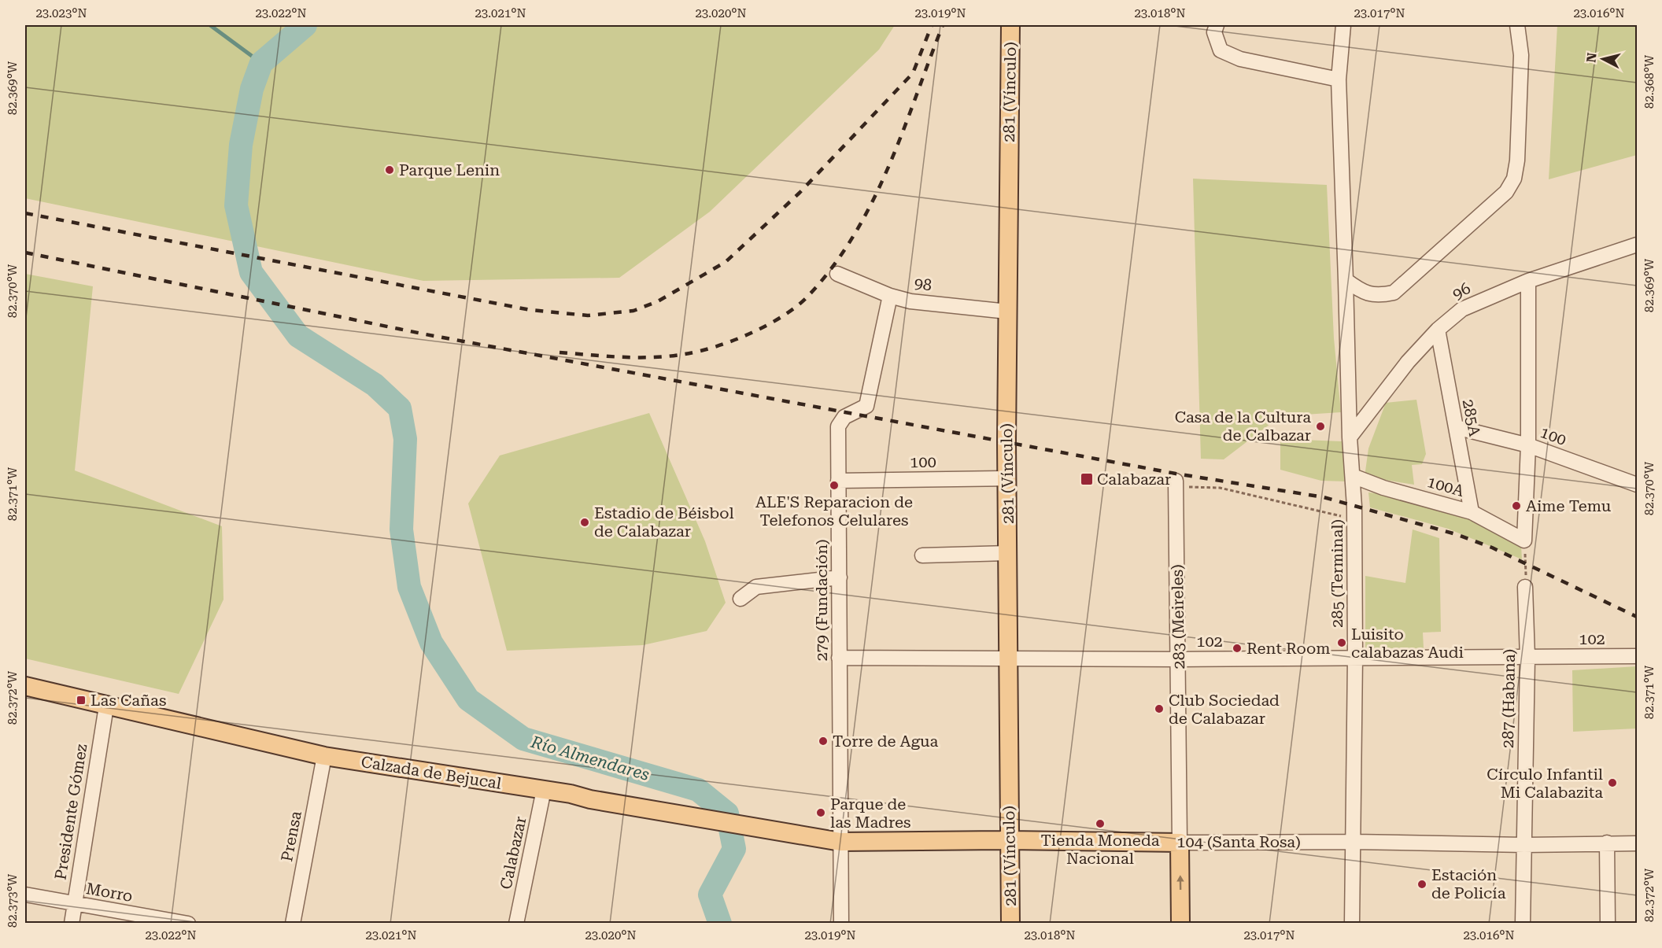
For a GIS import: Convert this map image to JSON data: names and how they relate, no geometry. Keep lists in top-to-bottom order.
{
  "streets": {
    "main road": [
      "281 (Vínculo)",
      "283 (Meireles)",
      "Calzada de Bejucal",
      "104 (Santa Rosa)"
    ],
    "street": [
      "98",
      "96",
      "285A",
      "100",
      "100A",
      "285 (Terminal)",
      "279 (Fundación)",
      "102",
      "287 (Habana)",
      "Presidente Gómez",
      "Prensa",
      "Calabazar",
      "Morro"
    ]
  },
  "crossings": [
    ["281 (Vínculo)", "98"],
    ["281 (Vínculo)", "100"],
    ["281 (Vínculo)", "102"],
    ["281 (Vínculo)", "104 (Santa Rosa)"],
    ["98", "279 (Fundación)"],
    ["96", "285A"],
    ["96", "285 (Terminal)"],
    ["285A", "100"],
    ["285A", "100A"],
    ["100", "279 (Fundación)"],
    ["100A", "285 (Terminal)"],
    ["285 (Terminal)", "102"],
    ["285 (Terminal)", "104 (Santa Rosa)"],
    ["279 (Fundación)", "102"],
    ["279 (Fundación)", "Calzada de Bejucal"],
    ["279 (Fundación)", "104 (Santa Rosa)"],
    ["283 (Meireles)", "102"],
    ["283 (Meireles)", "104 (Santa Rosa)"],
    ["102", "287 (Habana)"],
    ["287 (Habana)", "104 (Santa Rosa)"],
    ["Calzada de Bejucal", "Presidente Gómez"],
    ["Calzada de Bejucal", "Prensa"],
    ["Calzada de Bejucal", "104 (Santa Rosa)"],
    ["Calzada de Bejucal", "Calabazar"],
    ["Presidente Gómez", "Morro"]
  ],
  "water": ["Río Almendares"],
  "places": {
    "other": [
      "Parque Lenin",
      "Casa de la Cultura de Calbazar",
      "ALE'S Reparacion de Telefonos Celulares",
      "Aime Temu",
      "Estadio de Béisbol de Calabazar",
      "Luisito calabazas Audi",
      "Rent Room",
      "Club Sociedad de Calabazar",
      "Torre de Agua",
      "Círculo Infantil Mi Calabazita",
      "Parque de las Madres",
      "Tienda Moneda Nacional",
      "Estación de Policía"
    ],
    "transit": ["Calabazar", "Las Cañas"]
  },
  "north": "left",
  "coordinates": [
    "23.023°N",
    "23.022°N",
    "23.021°N",
    "23.020°N",
    "23.019°N",
    "23.018°N",
    "23.017°N",
    "23.016°N",
    "82.368°W",
    "82.369°W",
    "82.370°W",
    "82.371°W",
    "82.372°W",
    "82.373°W"
  ]
}
